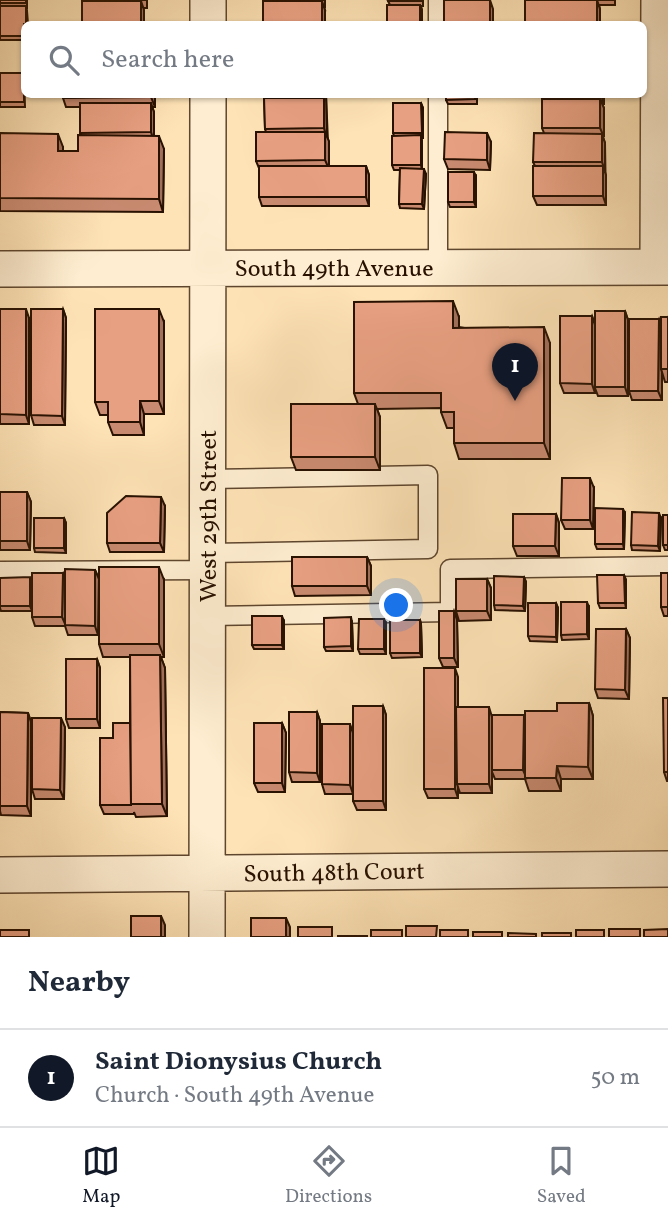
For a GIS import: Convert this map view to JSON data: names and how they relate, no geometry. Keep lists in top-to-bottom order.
{
  "streets": {
    "street": ["South 49th Avenue", "West 29th Street", "South 48th Court"]
  },
  "crossings": [
    ["South 49th Avenue", "West 29th Street"],
    ["West 29th Street", "South 48th Court"]
  ],
  "page": {
    "search": "Search here",
    "pins": "1",
    "heading": "Nearby",
    "list": [
      {
        "mark": "1",
        "name": "Saint Dionysius Church",
        "note": "Church · South 49th Avenue",
        "value": "50 m"
      }
    ],
    "nav": ["Map", "Directions", "Saved"]
  }
}
